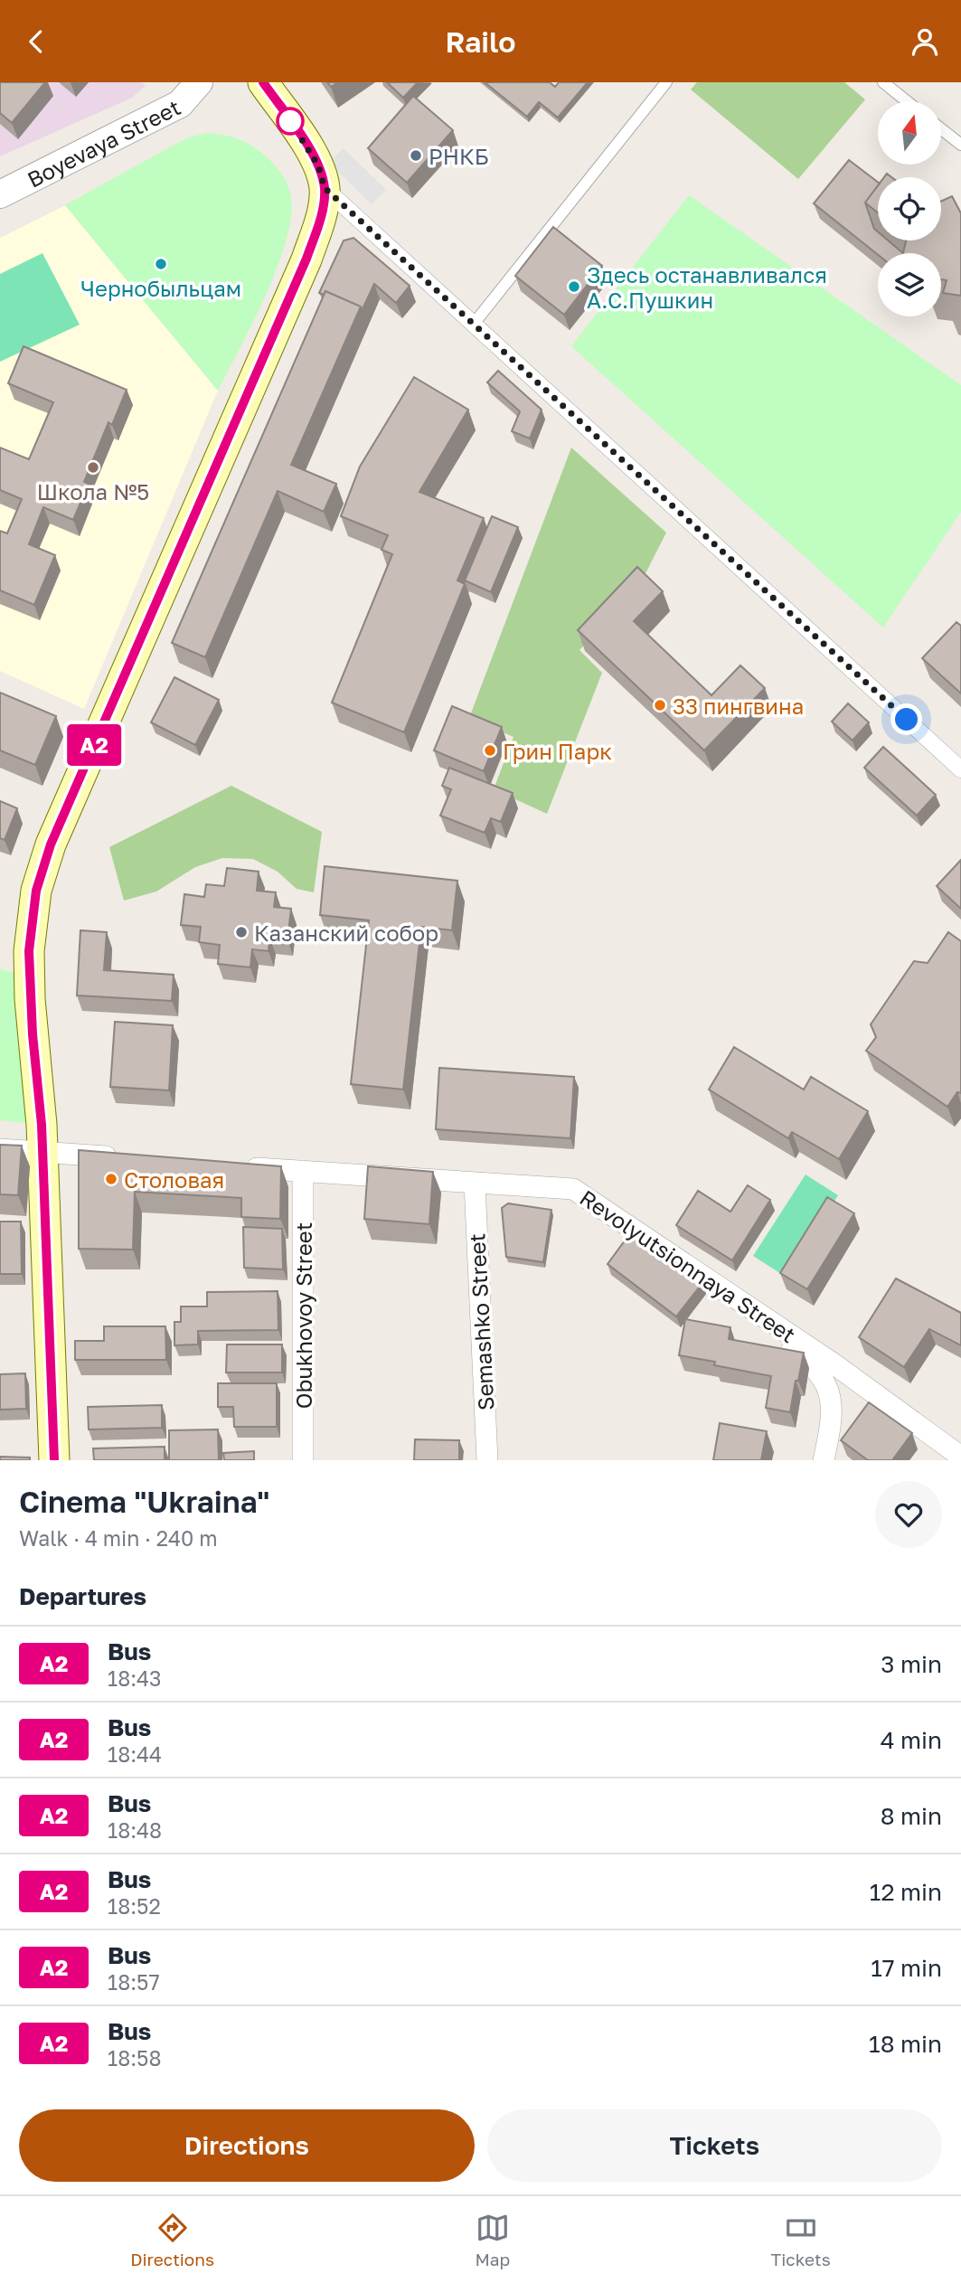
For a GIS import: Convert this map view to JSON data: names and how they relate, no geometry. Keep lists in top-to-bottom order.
{
  "streets": {
    "street": [
      "Boyevaya Street",
      "Revolyutsionnaya Street",
      "Obukhovoy Street",
      "Semashko Street"
    ]
  },
  "crossings": [
    ["Revolyutsionnaya Street", "Obukhovoy Street"],
    ["Revolyutsionnaya Street", "Semashko Street"]
  ],
  "places": [
    "РНКБ",
    "Чернобыльцам",
    "Здесь останавливался А.С.Пушкин",
    "Школа №5",
    "33 пингвина",
    "Грин Парк",
    "Казанский собор",
    "Столовая"
  ],
  "lines": ["bus line A2"],
  "north": "top",
  "page": {
    "header": "Railo",
    "on_map": "A2",
    "heading": [
      ["Cinema \"Ukraina\"", "Walk · 4 min · 240 m"],
      "Departures"
    ],
    "list": [
      {
        "mark": "A2",
        "name": "Bus",
        "note": "18:43",
        "value": "3 min"
      },
      {
        "mark": "A2",
        "name": "Bus",
        "note": "18:44",
        "value": "4 min"
      },
      {
        "mark": "A2",
        "name": "Bus",
        "note": "18:48",
        "value": "8 min"
      },
      {
        "mark": "A2",
        "name": "Bus",
        "note": "18:52",
        "value": "12 min"
      },
      {
        "mark": "A2",
        "name": "Bus",
        "note": "18:57",
        "value": "17 min"
      },
      {
        "mark": "A2",
        "name": "Bus",
        "note": "18:58",
        "value": "18 min"
      }
    ],
    "buttons": ["Directions", "Tickets"],
    "tabs": ["Directions", "Map", "Tickets"]
  }
}
